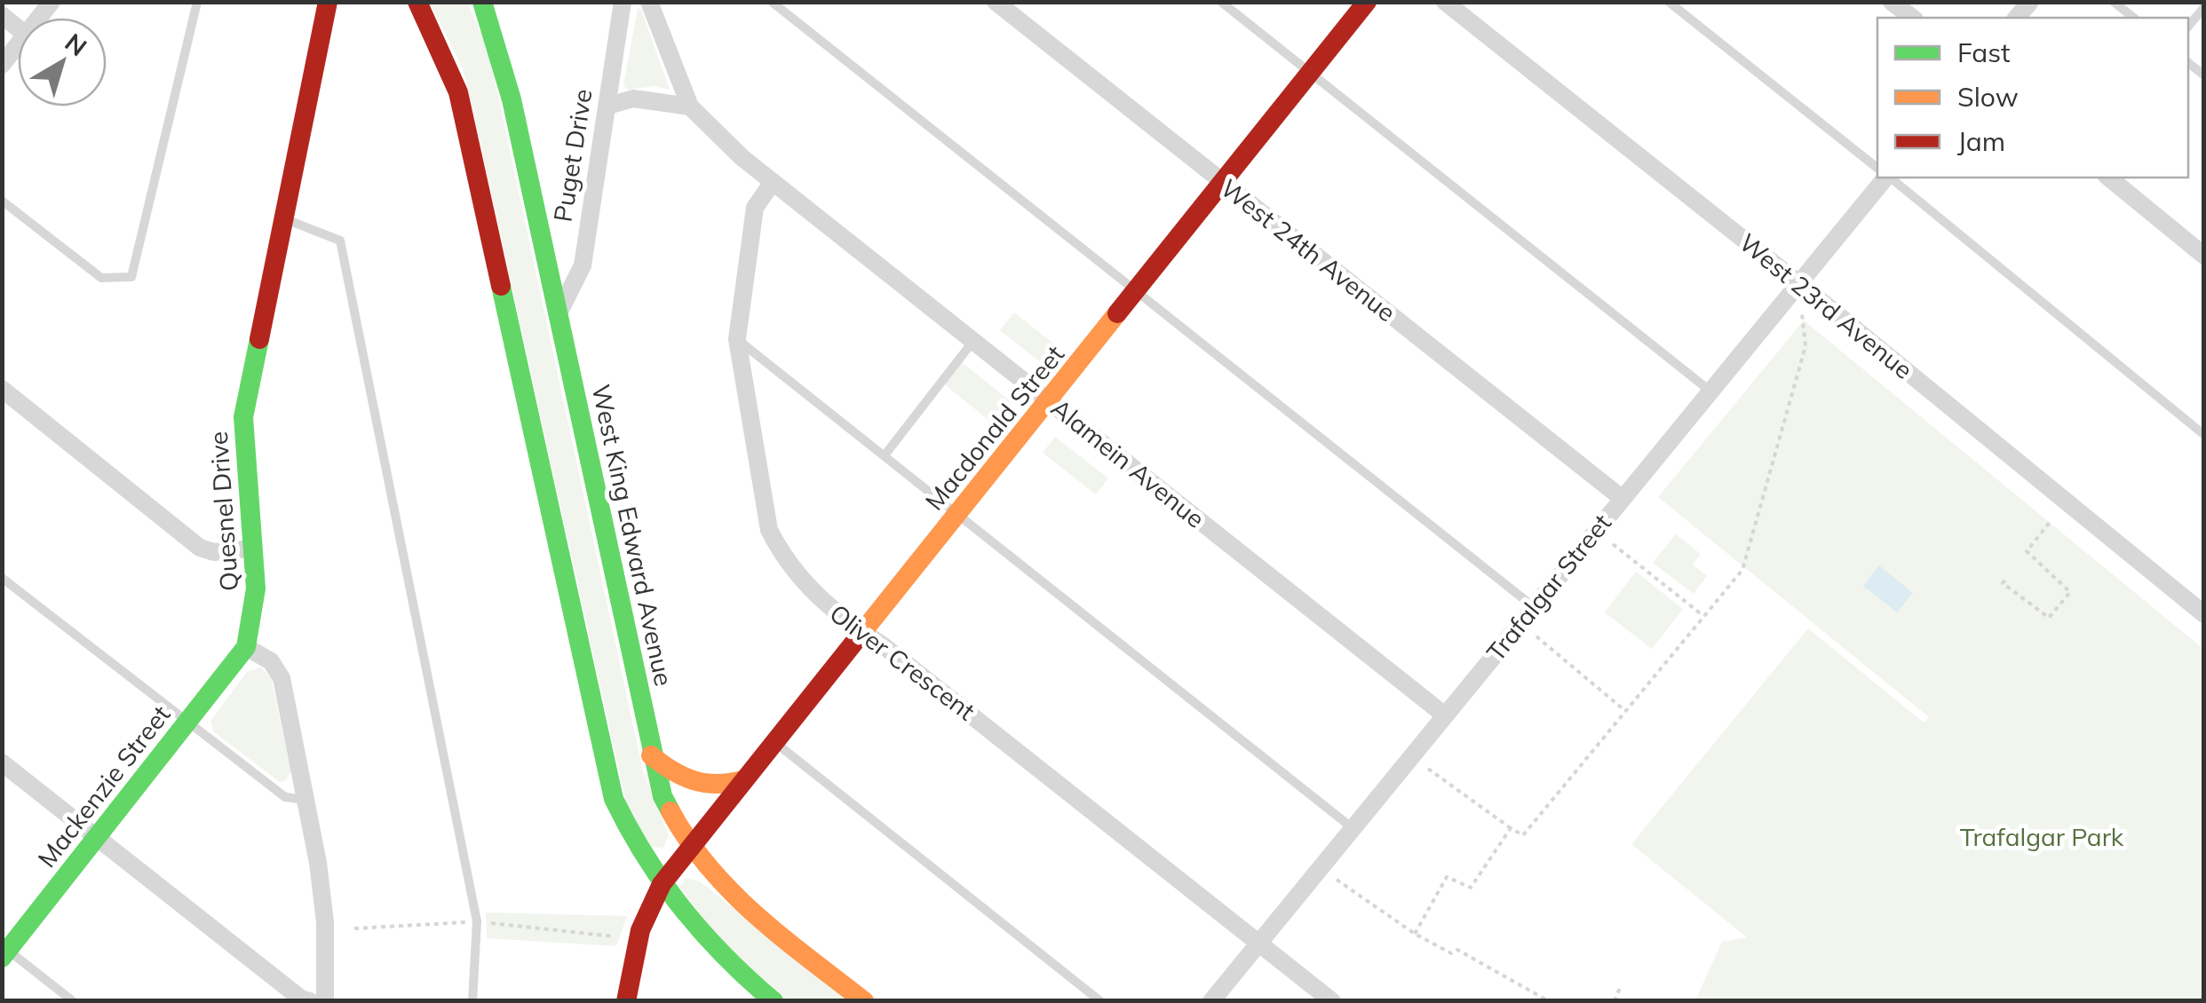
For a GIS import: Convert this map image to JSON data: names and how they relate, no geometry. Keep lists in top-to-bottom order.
{
  "streets": {
    "street": [
      "Puget Drive",
      "West 24th Avenue",
      "West 23rd Avenue",
      "Macdonald Street",
      "Alamein Avenue",
      "Quesnel Drive",
      "West King Edward Avenue",
      "Trafalgar Street",
      "Oliver Crescent",
      "Mackenzie Street"
    ]
  },
  "crossings": [
    ["Puget Drive", "West King Edward Avenue"],
    ["West 24th Avenue", "Macdonald Street"],
    ["West 24th Avenue", "Trafalgar Street"],
    ["West 23rd Avenue", "Trafalgar Street"],
    ["Macdonald Street", "Alamein Avenue"],
    ["Macdonald Street", "West King Edward Avenue"],
    ["Macdonald Street", "Oliver Crescent"],
    ["Alamein Avenue", "Trafalgar Street"],
    ["Alamein Avenue", "Oliver Crescent"],
    ["Quesnel Drive", "Mackenzie Street"],
    ["Trafalgar Street", "Oliver Crescent"]
  ],
  "parks": ["Trafalgar Park"],
  "legend": ["Fast", "Slow", "Jam"],
  "north": "top right"
}
